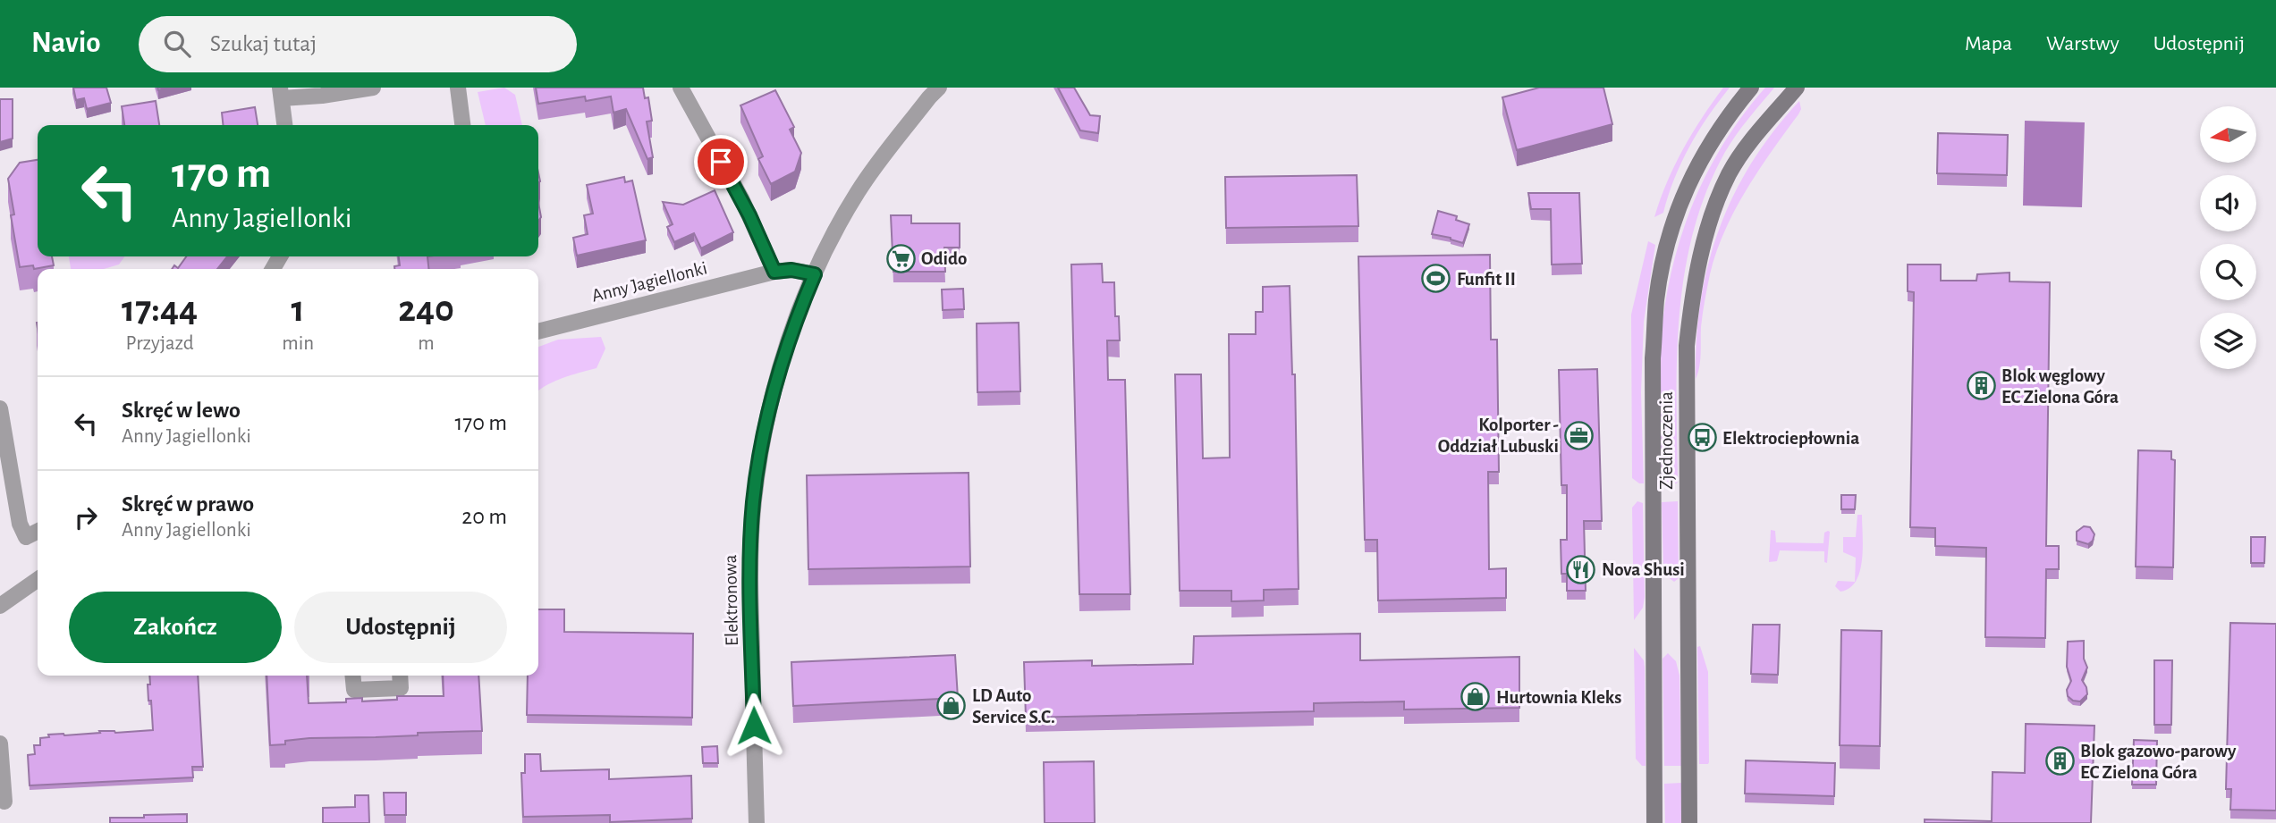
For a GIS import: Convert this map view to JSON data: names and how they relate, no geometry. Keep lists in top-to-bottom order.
{
  "streets": {
    "main road": ["Zjednoczenia"],
    "street": ["Anny Jagiellonki", "Elektronowa"]
  },
  "crossings": [
    ["Anny Jagiellonki", "Elektronowa"]
  ],
  "places": {
    "supermarket": ["Odido"],
    "sports": ["Funfit II"],
    "building": ["Blok węglowy EC Zielona Góra", "Blok gazowo-parowy EC Zielona Góra"],
    "office": ["Kolporter - Oddział Lubuski"],
    "bus stop": ["Elektrociepłownia"],
    "restaurant": ["Nova Shusi"],
    "shop": ["Hurtownia Kleks", "LD Auto Service S.C."]
  },
  "north": "left",
  "page": {
    "header": "Navio",
    "search": "Szukaj tutaj",
    "nav": ["Mapa", "Warstwy", "Udostępnij"],
    "turn": ["170 m", "Anny Jagiellonki"],
    "eta": [
      "17:44",
      "Przyjazd",
      "1",
      "min",
      "240",
      "m"
    ],
    "list": [
      {
        "name": "Skręć w lewo",
        "note": "Anny Jagiellonki",
        "value": "170 m"
      },
      {
        "name": "Skręć w prawo",
        "note": "Anny Jagiellonki",
        "value": "20 m"
      }
    ],
    "buttons": ["Zakończ", "Udostępnij"]
  }
}
